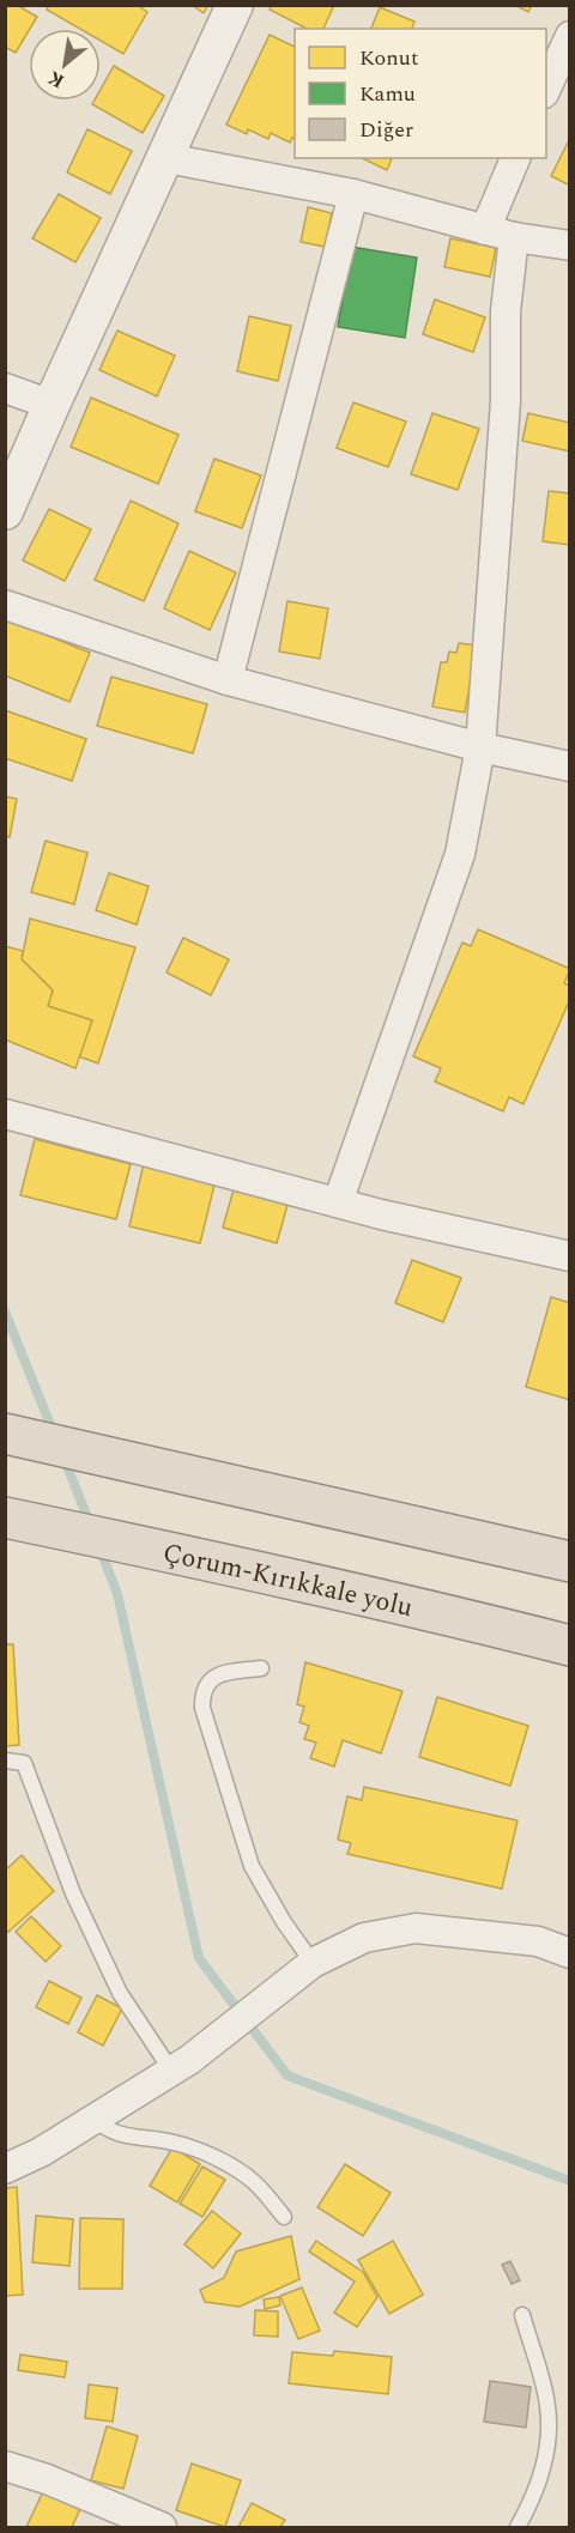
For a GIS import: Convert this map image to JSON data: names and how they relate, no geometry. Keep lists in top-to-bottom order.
{
  "streets": {
    "highway": ["Çorum-Kırıkkale yolu"]
  },
  "legend": ["Konut", "Kamu", "Diğer"],
  "north": "bottom left"
}
